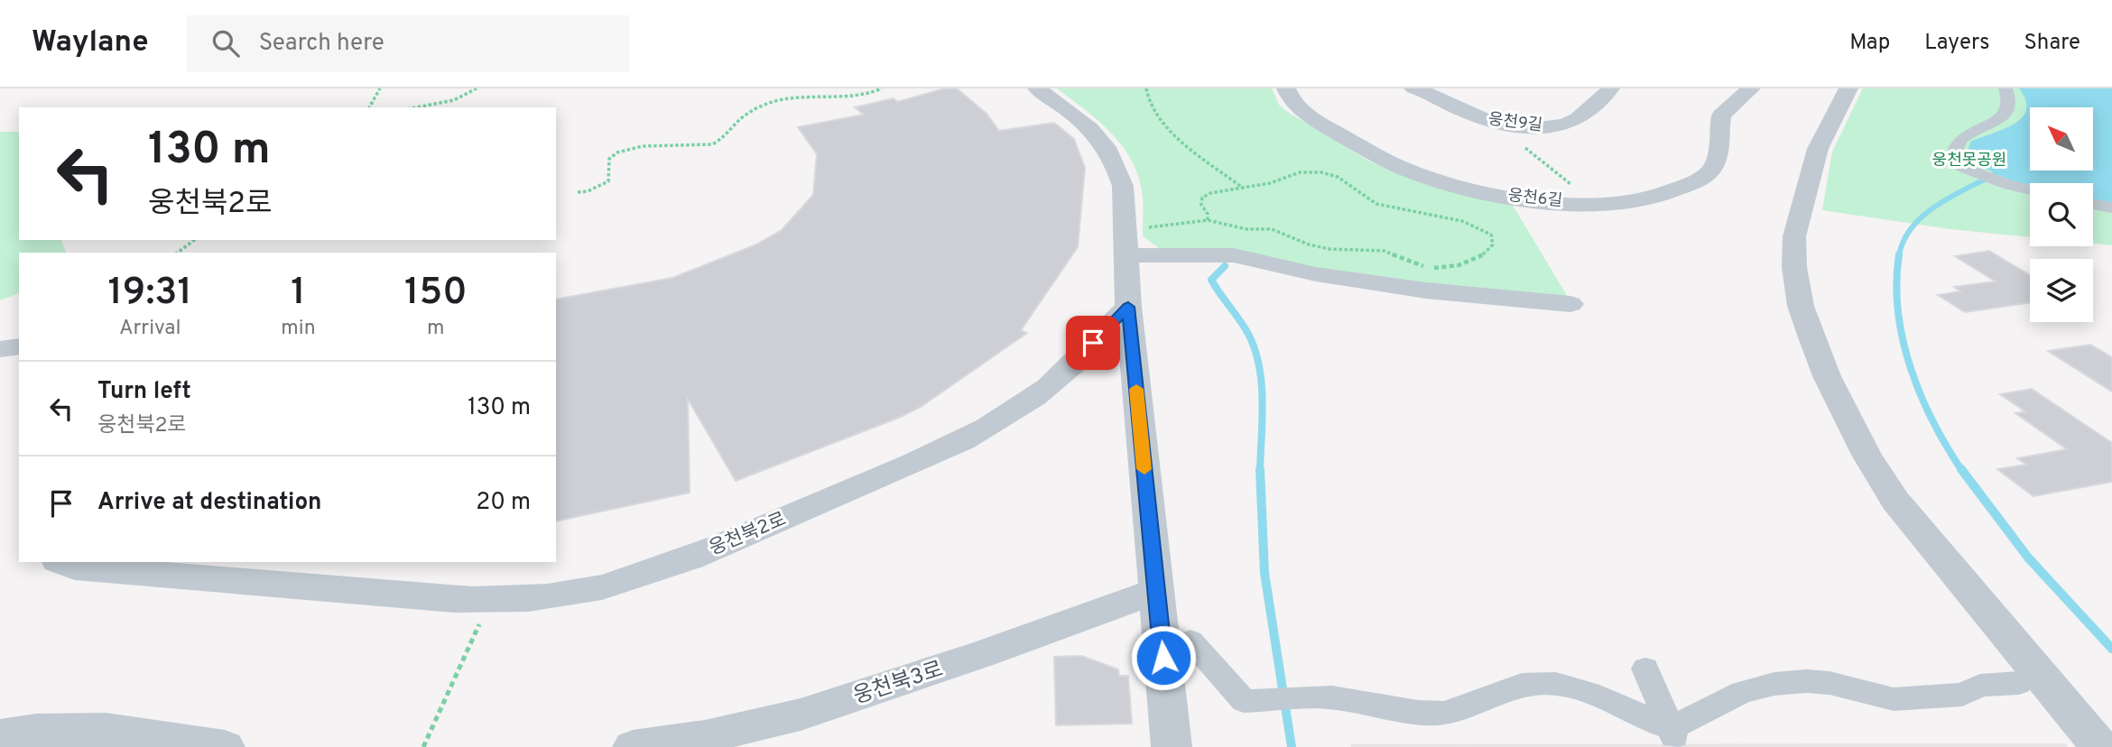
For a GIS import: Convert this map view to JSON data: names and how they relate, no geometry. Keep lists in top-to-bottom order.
{
  "streets": {
    "street": [
      "웅천9길",
      "웅천6길",
      "웅천북2로",
      "웅천북3로"
    ]
  },
  "parks": ["웅천못공원"],
  "north": "top left",
  "page": {
    "header": "Waylane",
    "search": "Search here",
    "nav": ["Map", "Layers", "Share"],
    "turn": ["130 m", "웅천북2로"],
    "eta": [
      "19:31",
      "Arrival",
      "1",
      "min",
      "150",
      "m"
    ],
    "list": [
      {
        "name": "Turn left",
        "note": "웅천북2로",
        "value": "130 m"
      },
      {
        "name": "Arrive at destination",
        "value": "20 m"
      }
    ]
  }
}
